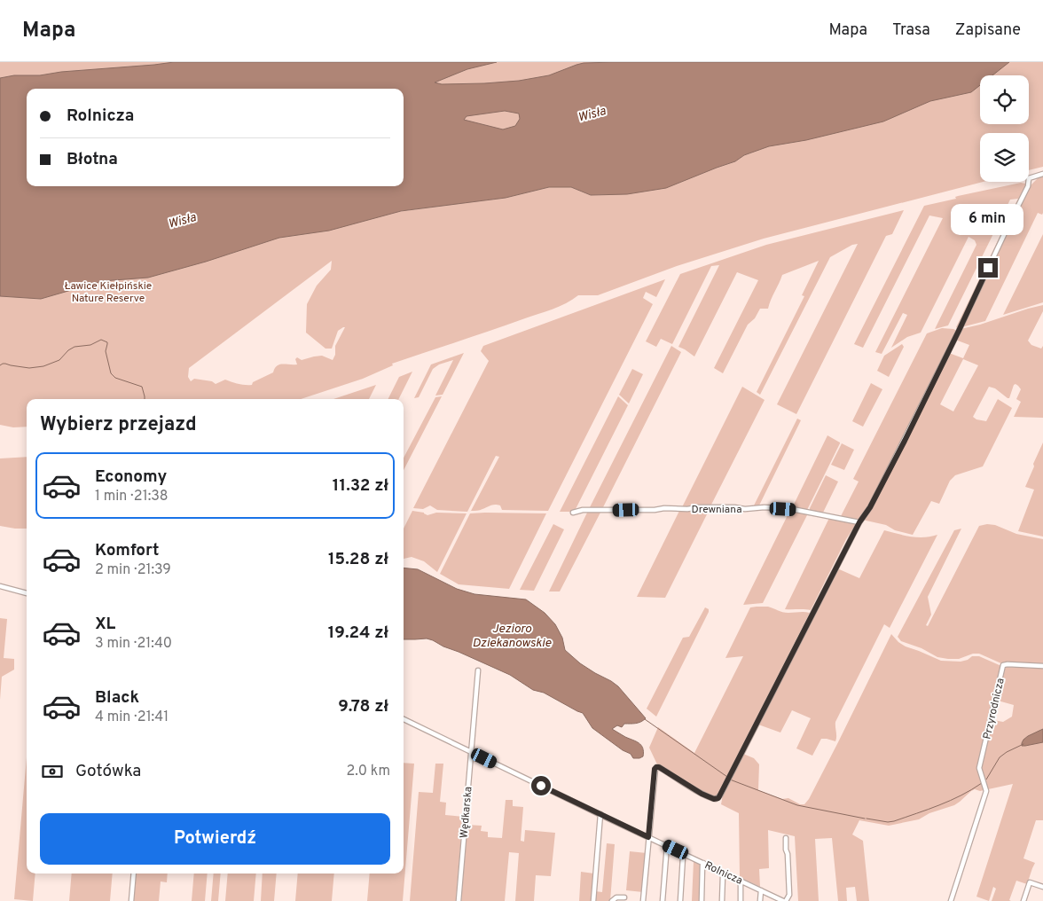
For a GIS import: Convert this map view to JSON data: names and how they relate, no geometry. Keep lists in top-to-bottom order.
{
  "streets": {
    "street": [
      "Drewniana",
      "Przyrodnicza",
      "Wędkarska",
      "Rolnicza"
    ]
  },
  "crossings": [
    ["Wędkarska", "Rolnicza"]
  ],
  "water": ["Wisła", "Jezioro Dziekanowskie"],
  "parks": ["Ławice Kiełpińskie Nature Reserve"],
  "page": {
    "header": "Mapa",
    "nav": ["Mapa", "Trasa", "Zapisane"],
    "banner": ["Rolnicza", "Błotna"],
    "bubble": "6 min",
    "heading": "Wybierz przejazd",
    "list": [
      {
        "name": "Economy",
        "note": "1 min · 21:38",
        "value": "11.32 zł"
      },
      {
        "name": "Komfort",
        "note": "2 min · 21:39",
        "value": "15.28 zł"
      },
      {
        "name": "XL",
        "note": "3 min · 21:40",
        "value": "19.24 zł"
      },
      {
        "name": "Black",
        "note": "4 min · 21:41",
        "value": "9.78 zł"
      }
    ],
    "pay": ["Gotówka", "2.0 km"],
    "buttons": "Potwierdź"
  }
}
